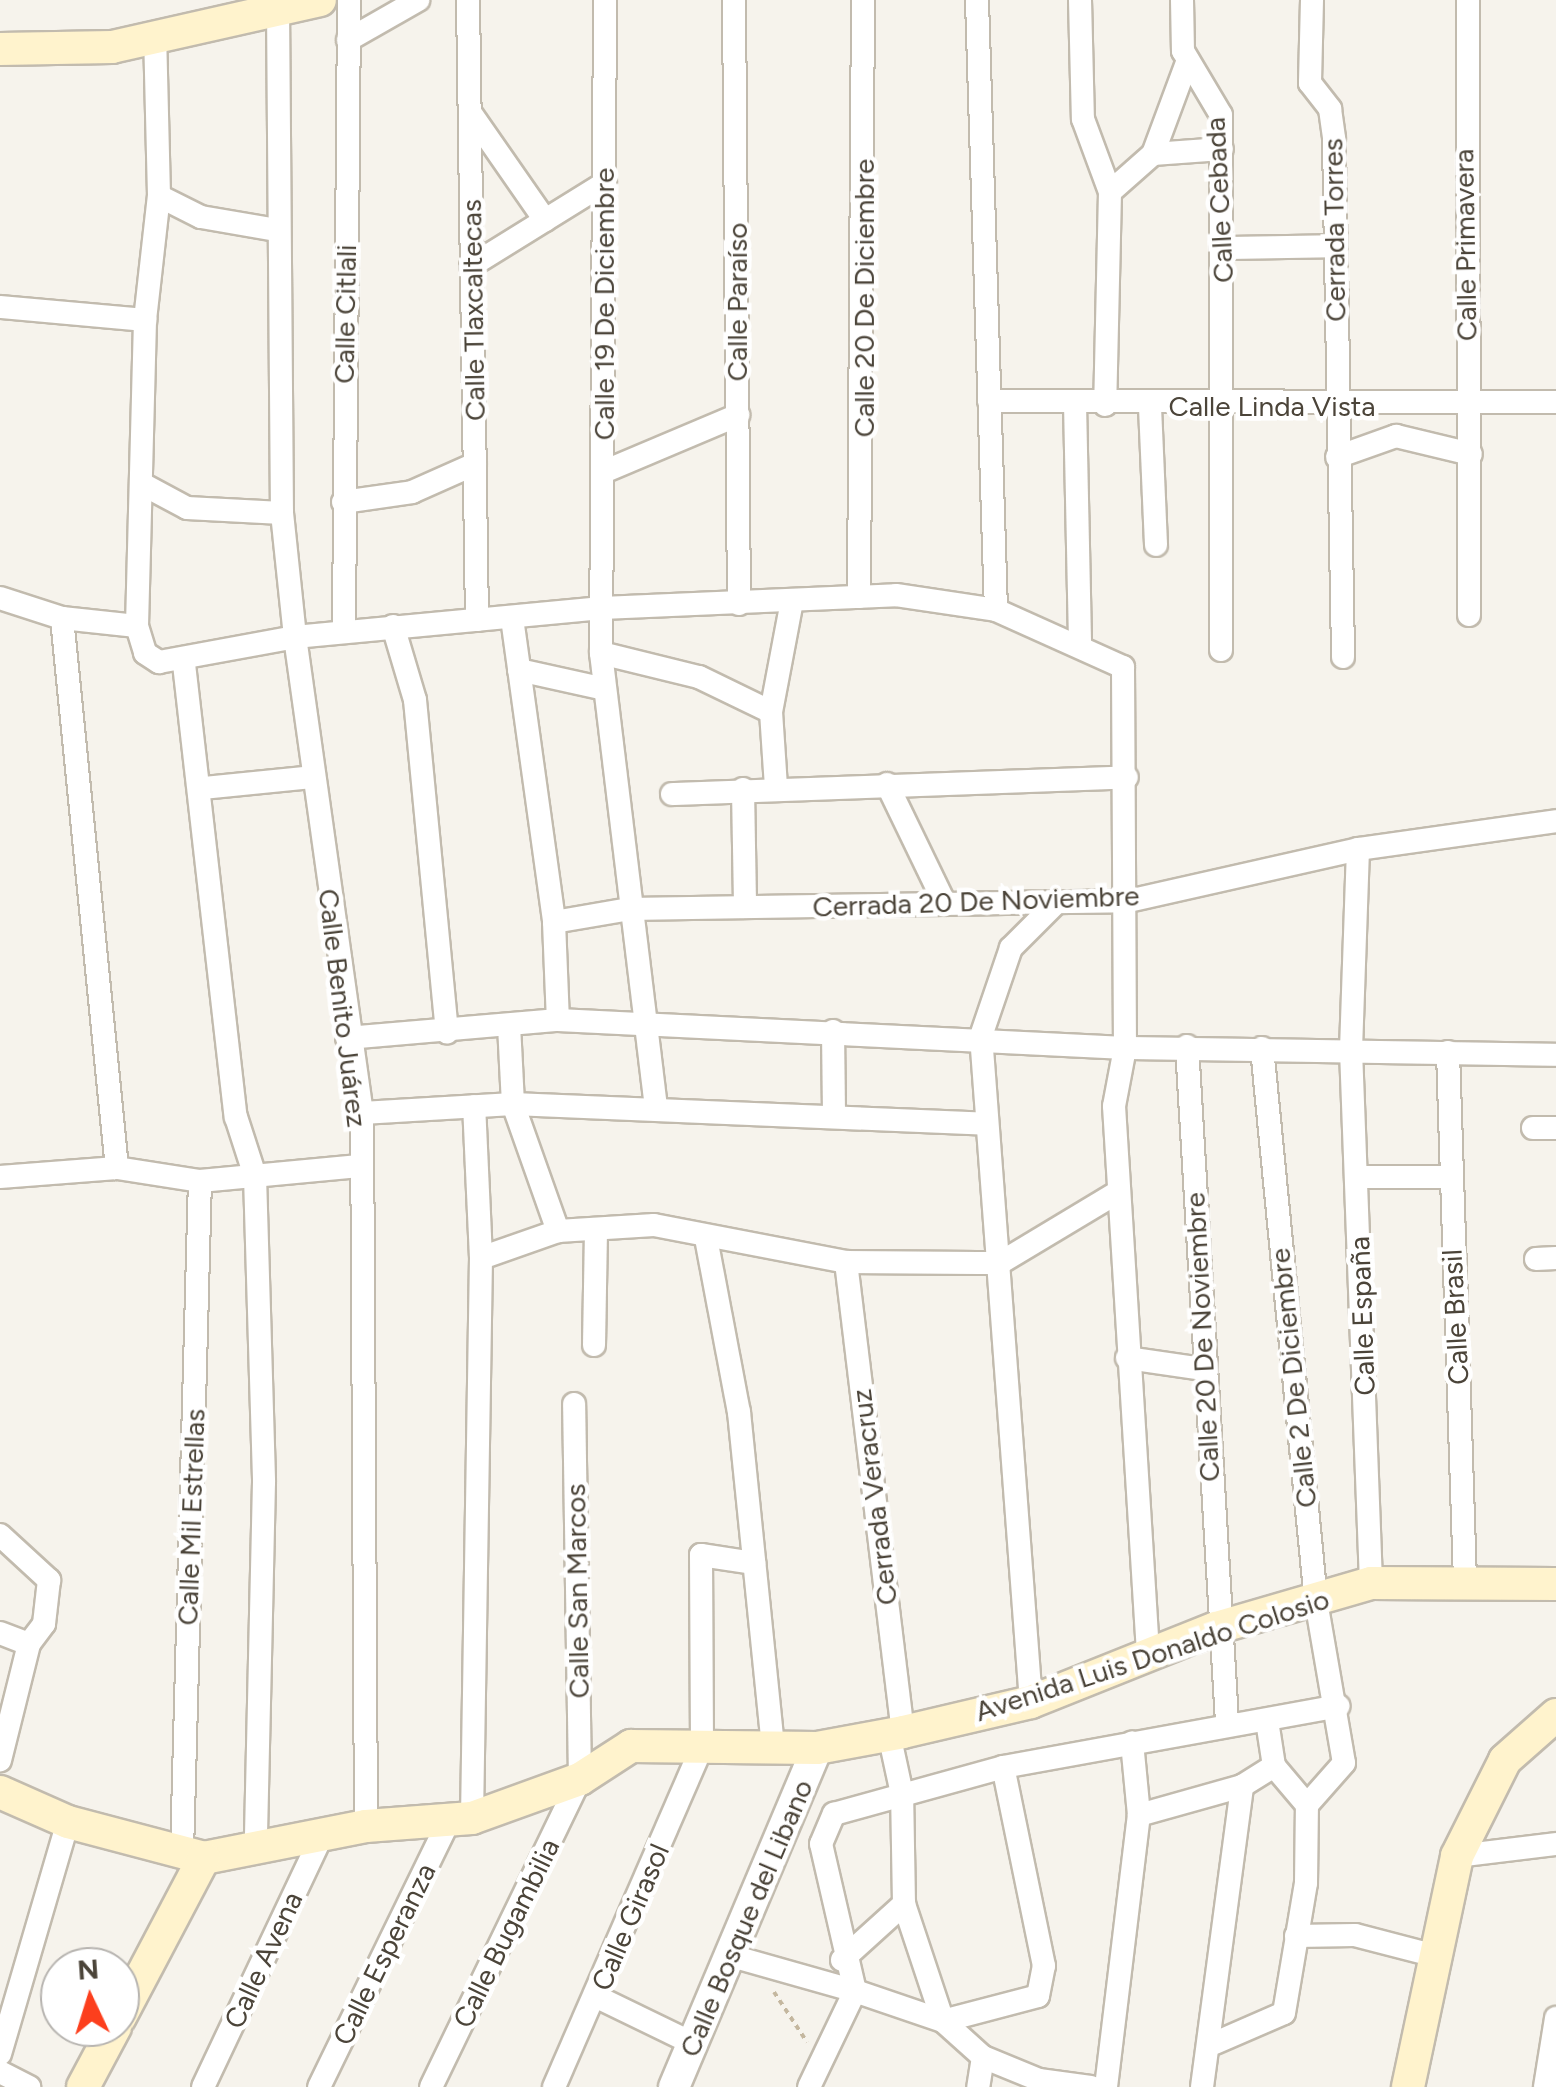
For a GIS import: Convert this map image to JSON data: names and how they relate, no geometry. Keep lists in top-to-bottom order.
{
  "streets": {
    "main road": ["Avenida Luis Donaldo Colosio"],
    "street": [
      "Calle Cebada",
      "Cerrada Torres",
      "Calle Primavera",
      "Calle 20 De Diciembre",
      "Calle Paraíso",
      "Calle 19 De Diciembre",
      "Calle Tlaxcaltecas",
      "Calle Citlali",
      "Calle Linda Vista",
      "Cerrada 20 De Noviembre",
      "Calle Benito Juárez",
      "Calle España",
      "Calle Brasil",
      "Calle 20 De Noviembre",
      "Calle 2 De Diciembre",
      "Cerrada Veracruz",
      "Calle Mil Estrellas",
      "Calle San Marcos",
      "Calle Girasol",
      "Calle Bosque del Libano",
      "Calle Bugambilia",
      "Calle Esperanza",
      "Calle Avena"
    ]
  },
  "crossings": [
    ["Calle Cebada", "Calle Linda Vista"],
    ["Cerrada Torres", "Calle Linda Vista"],
    ["Calle Primavera", "Calle Linda Vista"],
    ["Calle 19 De Diciembre", "Cerrada 20 De Noviembre"],
    ["Cerrada 20 De Noviembre", "Calle España"],
    ["Calle Benito Juárez", "Avenida Luis Donaldo Colosio"],
    ["Calle España", "Avenida Luis Donaldo Colosio"],
    ["Calle Brasil", "Avenida Luis Donaldo Colosio"],
    ["Calle 20 De Noviembre", "Avenida Luis Donaldo Colosio"],
    ["Calle 2 De Diciembre", "Avenida Luis Donaldo Colosio"],
    ["Cerrada Veracruz", "Avenida Luis Donaldo Colosio"],
    ["Calle Mil Estrellas", "Avenida Luis Donaldo Colosio"],
    ["Calle San Marcos", "Avenida Luis Donaldo Colosio"],
    ["Calle San Marcos", "Calle Bugambilia"],
    ["Avenida Luis Donaldo Colosio", "Calle Girasol"],
    ["Avenida Luis Donaldo Colosio", "Calle Bosque del Libano"],
    ["Avenida Luis Donaldo Colosio", "Calle Bugambilia"],
    ["Avenida Luis Donaldo Colosio", "Calle Esperanza"],
    ["Avenida Luis Donaldo Colosio", "Calle Avena"]
  ],
  "north": "top"
}
